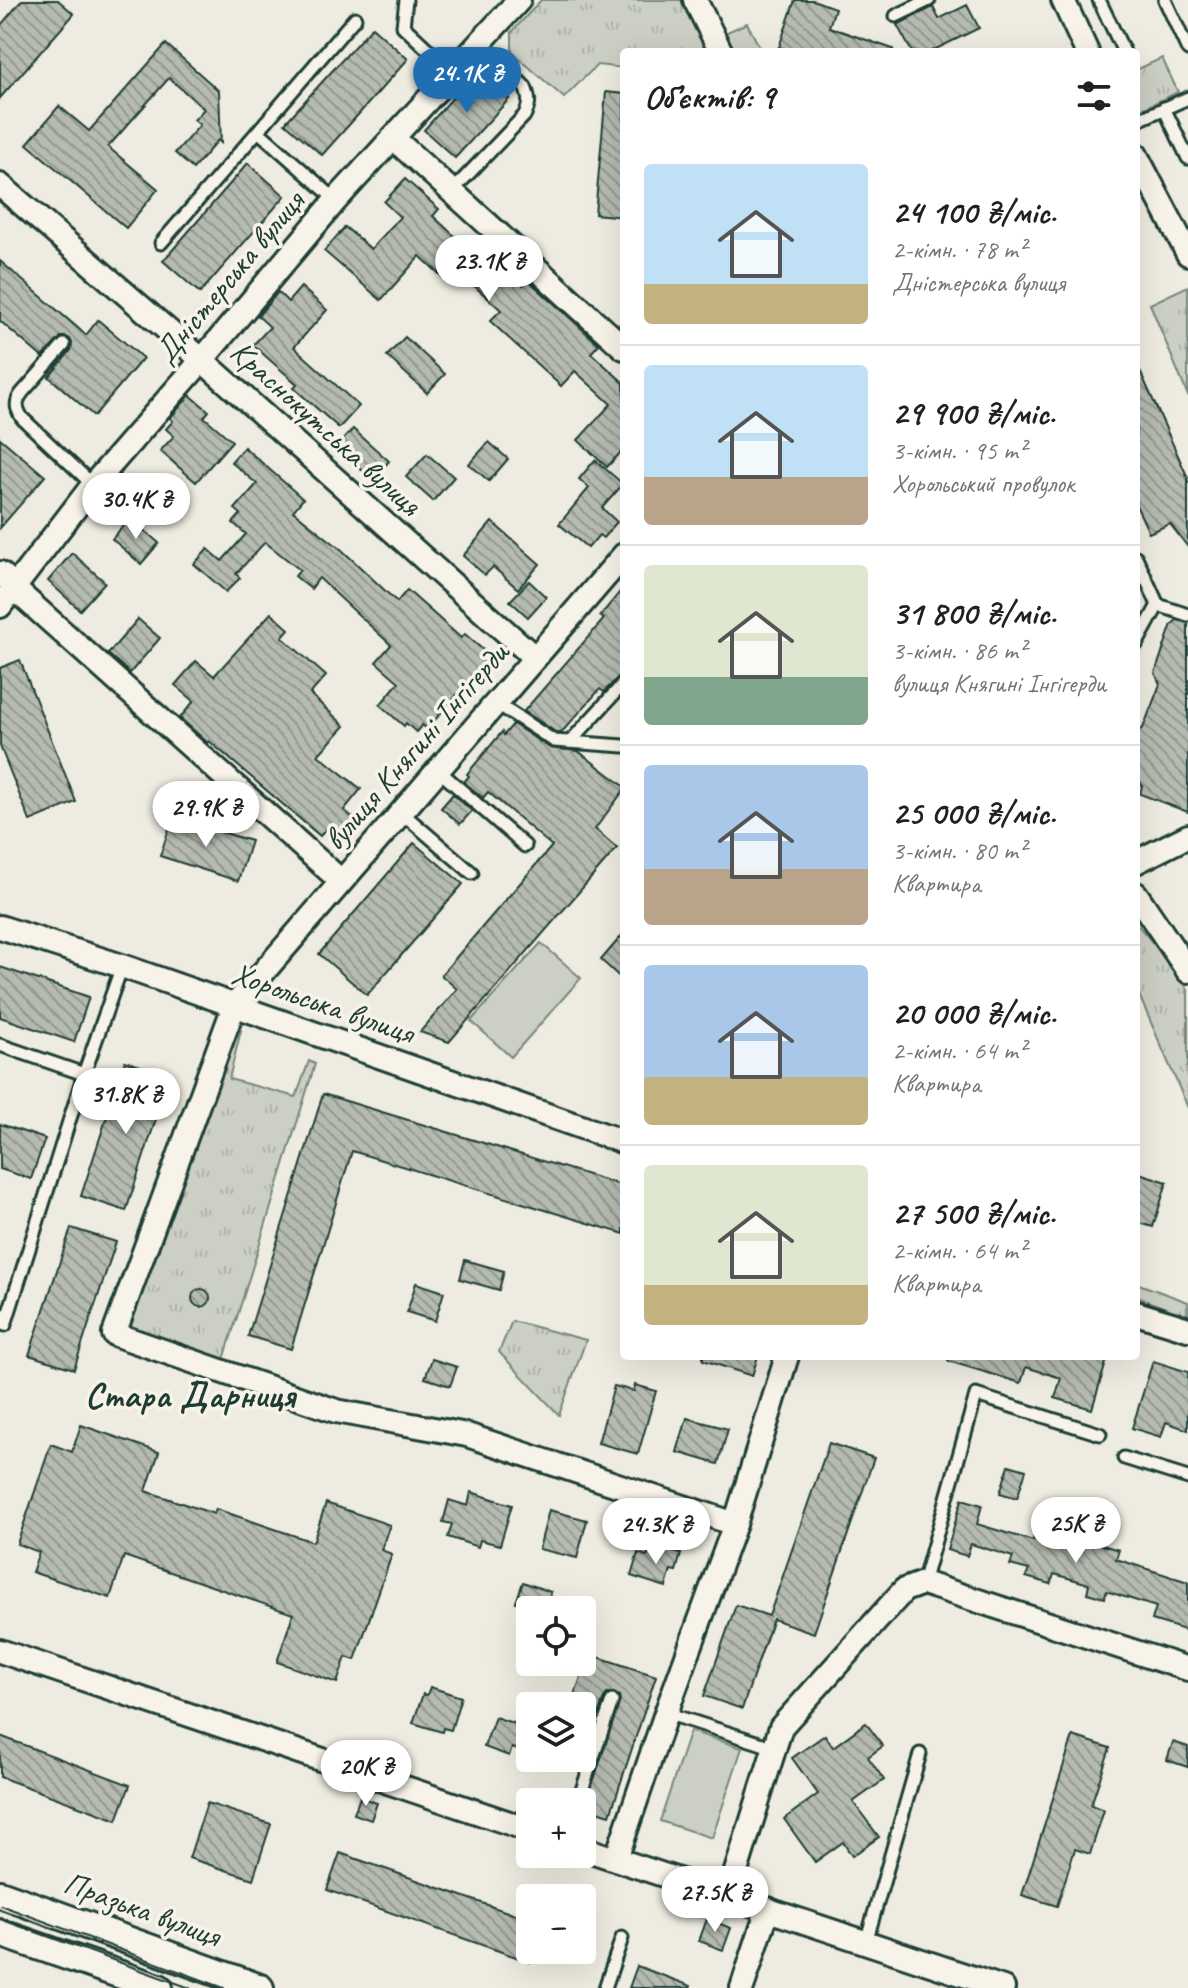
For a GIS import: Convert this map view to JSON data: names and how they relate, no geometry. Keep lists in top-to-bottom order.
{
  "streets": {
    "street": [
      "Дністерська вулиця",
      "Краснокутська вулиця",
      "вулиця Княгині Інгігерди",
      "Хорольська вулиця",
      "Празька вулиця"
    ]
  },
  "crossings": [
    ["Дністерська вулиця", "Краснокутська вулиця"],
    ["Краснокутська вулиця", "вулиця Княгині Інгігерди"],
    ["вулиця Княгині Інгігерди", "Хорольська вулиця"]
  ],
  "districts": ["Стара Дарниця"],
  "page": {
    "price": [
      "24.1K ₴",
      "23.1K ₴",
      "30.4K ₴",
      "29.9K ₴",
      "31.8K ₴",
      "25K ₴",
      "24.3K ₴",
      "20K ₴",
      "27.5K ₴"
    ],
    "heading": "Об’єктів: 9",
    "list": [
      {
        "name": "24 100 ₴/міс.",
        "note": "2-кімн. · 78 m² · Дністерська вулиця"
      },
      {
        "name": "29 900 ₴/міс.",
        "note": "3-кімн. · 95 m² · Хорольський провулок"
      },
      {
        "name": "31 800 ₴/міс.",
        "note": "3-кімн. · 86 m² · вулиця Княгині Інгігерди"
      },
      {
        "name": "25 000 ₴/міс.",
        "note": "3-кімн. · 80 m² · Квартира"
      },
      {
        "name": "20 000 ₴/міс.",
        "note": "2-кімн. · 64 m² · Квартира"
      },
      {
        "name": "27 500 ₴/міс.",
        "note": "2-кімн. · 64 m² · Квартира"
      }
    ],
    "map_buttons": ["+", "−"]
  }
}
